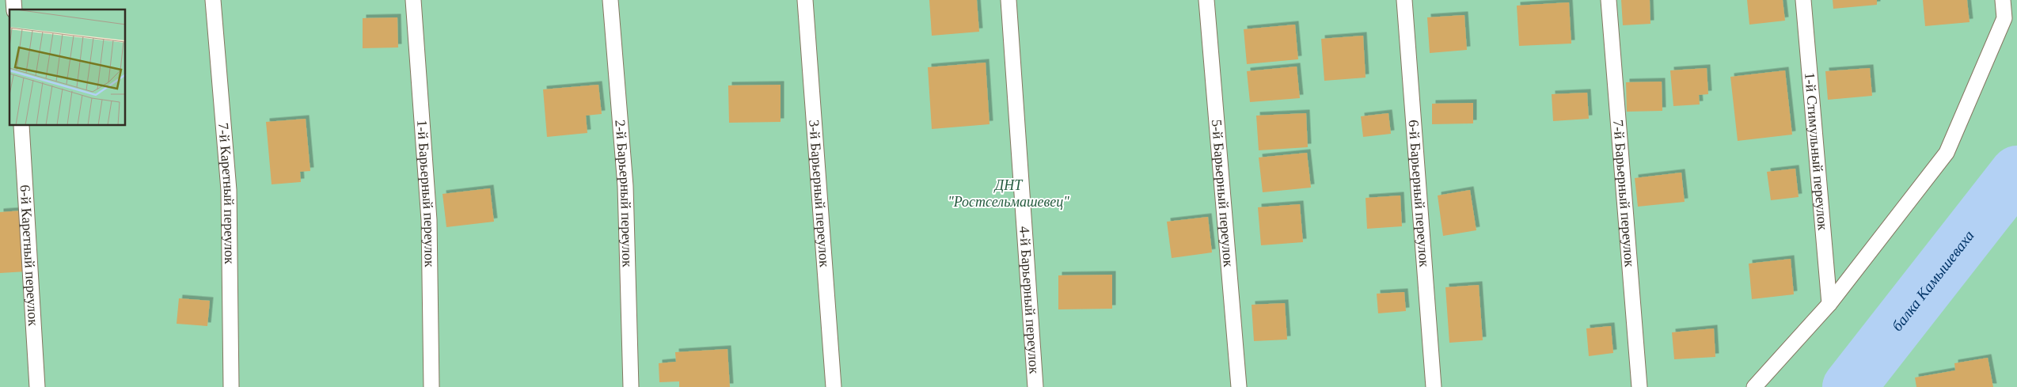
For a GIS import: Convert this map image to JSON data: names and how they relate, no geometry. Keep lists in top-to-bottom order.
{
  "streets": {
    "lane": [
      "1-й Стимульный переулок",
      "7-й Каретный переулок",
      "1-й Барьерный переулок",
      "2-й Барьерный переулок",
      "5-й Барьерный переулок",
      "3-й Барьерный переулок",
      "6-й Барьерный переулок",
      "7-й Барьерный переулок",
      "6-й Каретный переулок",
      "4-й Барьерный переулок"
    ]
  },
  "water": ["балка Камышеваха"],
  "parks": ["ДНТ \"Ростсельмашевец\""]
}
